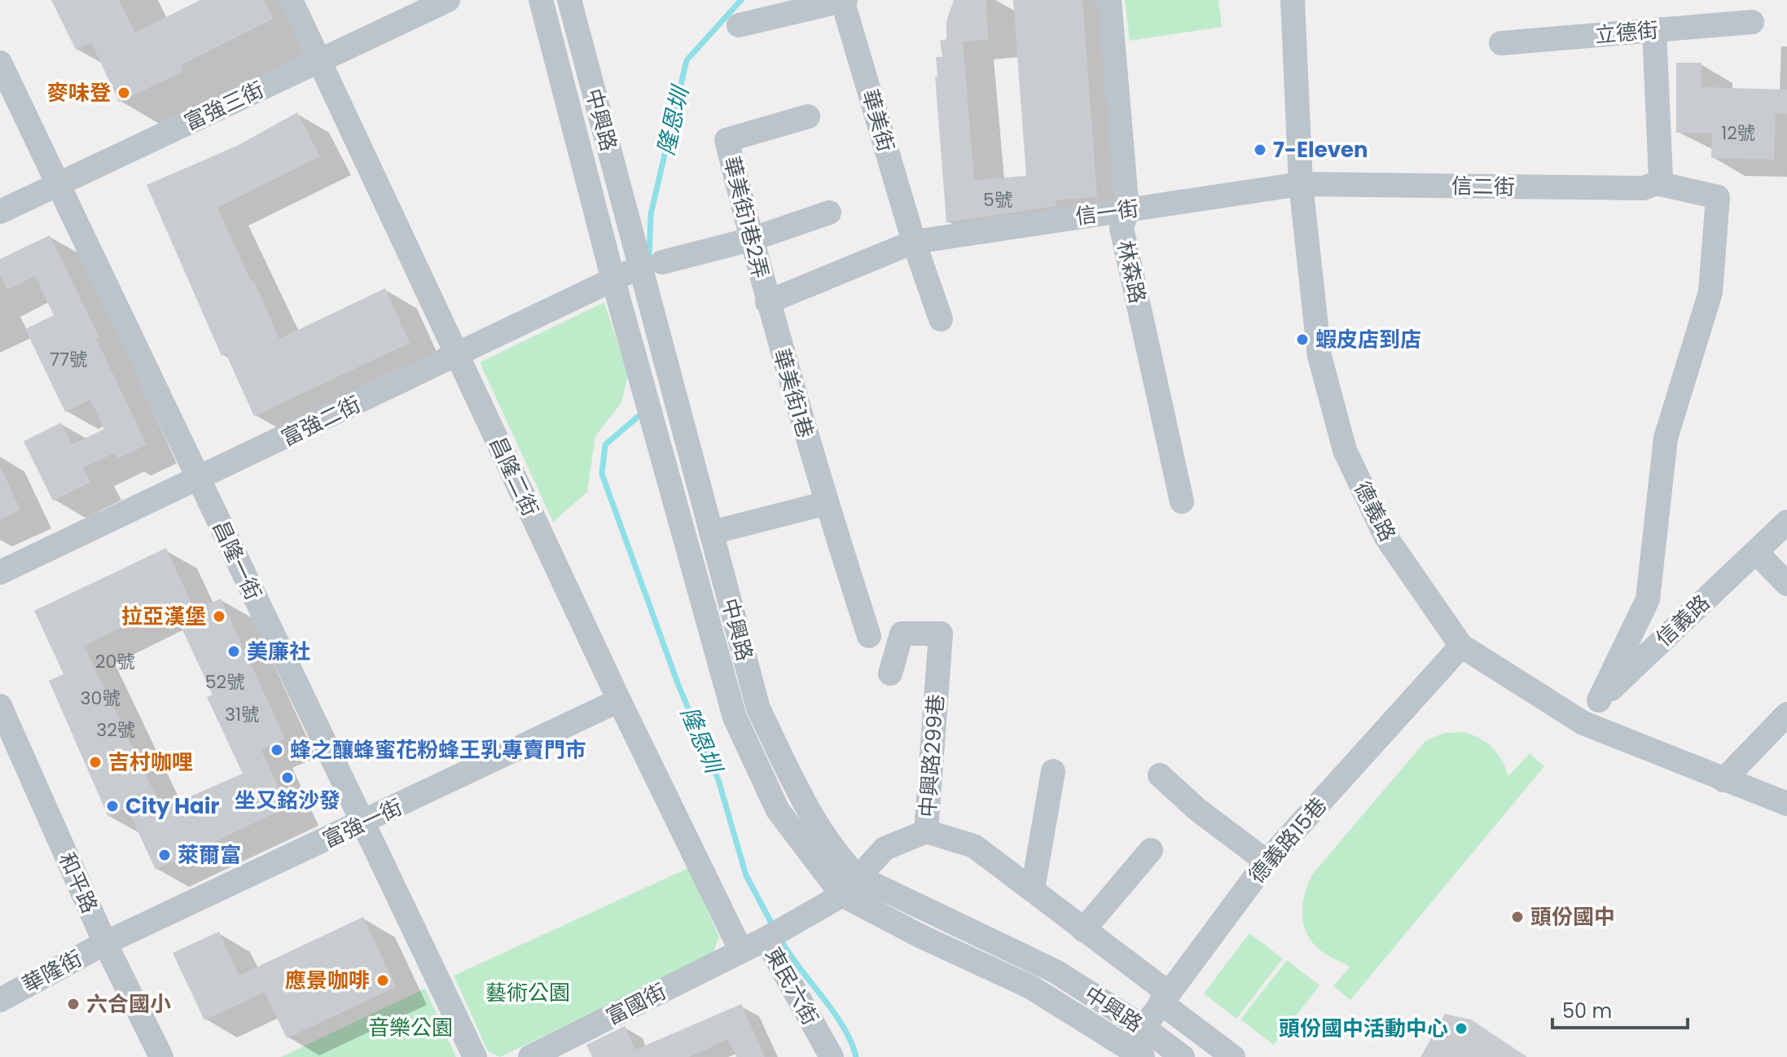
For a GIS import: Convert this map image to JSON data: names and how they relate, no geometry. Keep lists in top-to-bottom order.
{
  "streets": {
    "street": [
      "立德街",
      "富強三街",
      "中興路",
      "華美街",
      "信二街",
      "信一街",
      "華美街1巷2弄",
      "林森路",
      "華美街1巷",
      "富強二街",
      "昌隆二街",
      "德義路",
      "昌隆一街",
      "信義路",
      "中興路299巷",
      "富強一街",
      "德義路15巷",
      "和平路",
      "華隆街",
      "東民六街",
      "富國街"
    ]
  },
  "crossings": [
    ["富強三街", "昌隆二街"],
    ["富強三街", "昌隆一街"],
    ["中興路", "富強二街"],
    ["中興路", "中興路299巷"],
    ["中興路", "德義路15巷"],
    ["華美街", "信一街"],
    ["信二街", "信一街"],
    ["信二街", "德義路"],
    ["信一街", "林森路"],
    ["信一街", "德義路"],
    ["華美街1巷2弄", "華美街1巷"],
    ["華美街1巷2弄", "富強二街"],
    ["富強二街", "昌隆二街"],
    ["富強二街", "昌隆一街"],
    ["昌隆二街", "富強一街"],
    ["昌隆二街", "東民六街"],
    ["昌隆二街", "富國街"],
    ["德義路", "信義路"],
    ["德義路", "德義路15巷"],
    ["昌隆一街", "富強一街"],
    ["中興路299巷", "東民六街"],
    ["富強一街", "和平路"],
    ["富強一街", "華隆街"],
    ["和平路", "華隆街"],
    ["東民六街", "富國街"]
  ],
  "water": ["隆恩圳"],
  "parks": ["藝術公園", "音樂公園"],
  "places": [
    "麥味登",
    "7-Eleven",
    "蝦皮店到店",
    "拉亞漢堡",
    "美廉社",
    "蜂之釀蜂蜜花粉蜂王乳專賣門市",
    "吉村咖哩",
    "坐又銘沙發",
    "City Hair",
    "萊爾富",
    "頭份國中",
    "應景咖啡",
    "六合國小",
    "頭份國中活動中心"
  ],
  "house_numbers": [
    "12號",
    "5號",
    "77號",
    "20號",
    "52號",
    "30號",
    "31號",
    "32號"
  ],
  "scale_bar": "50 m"
}
